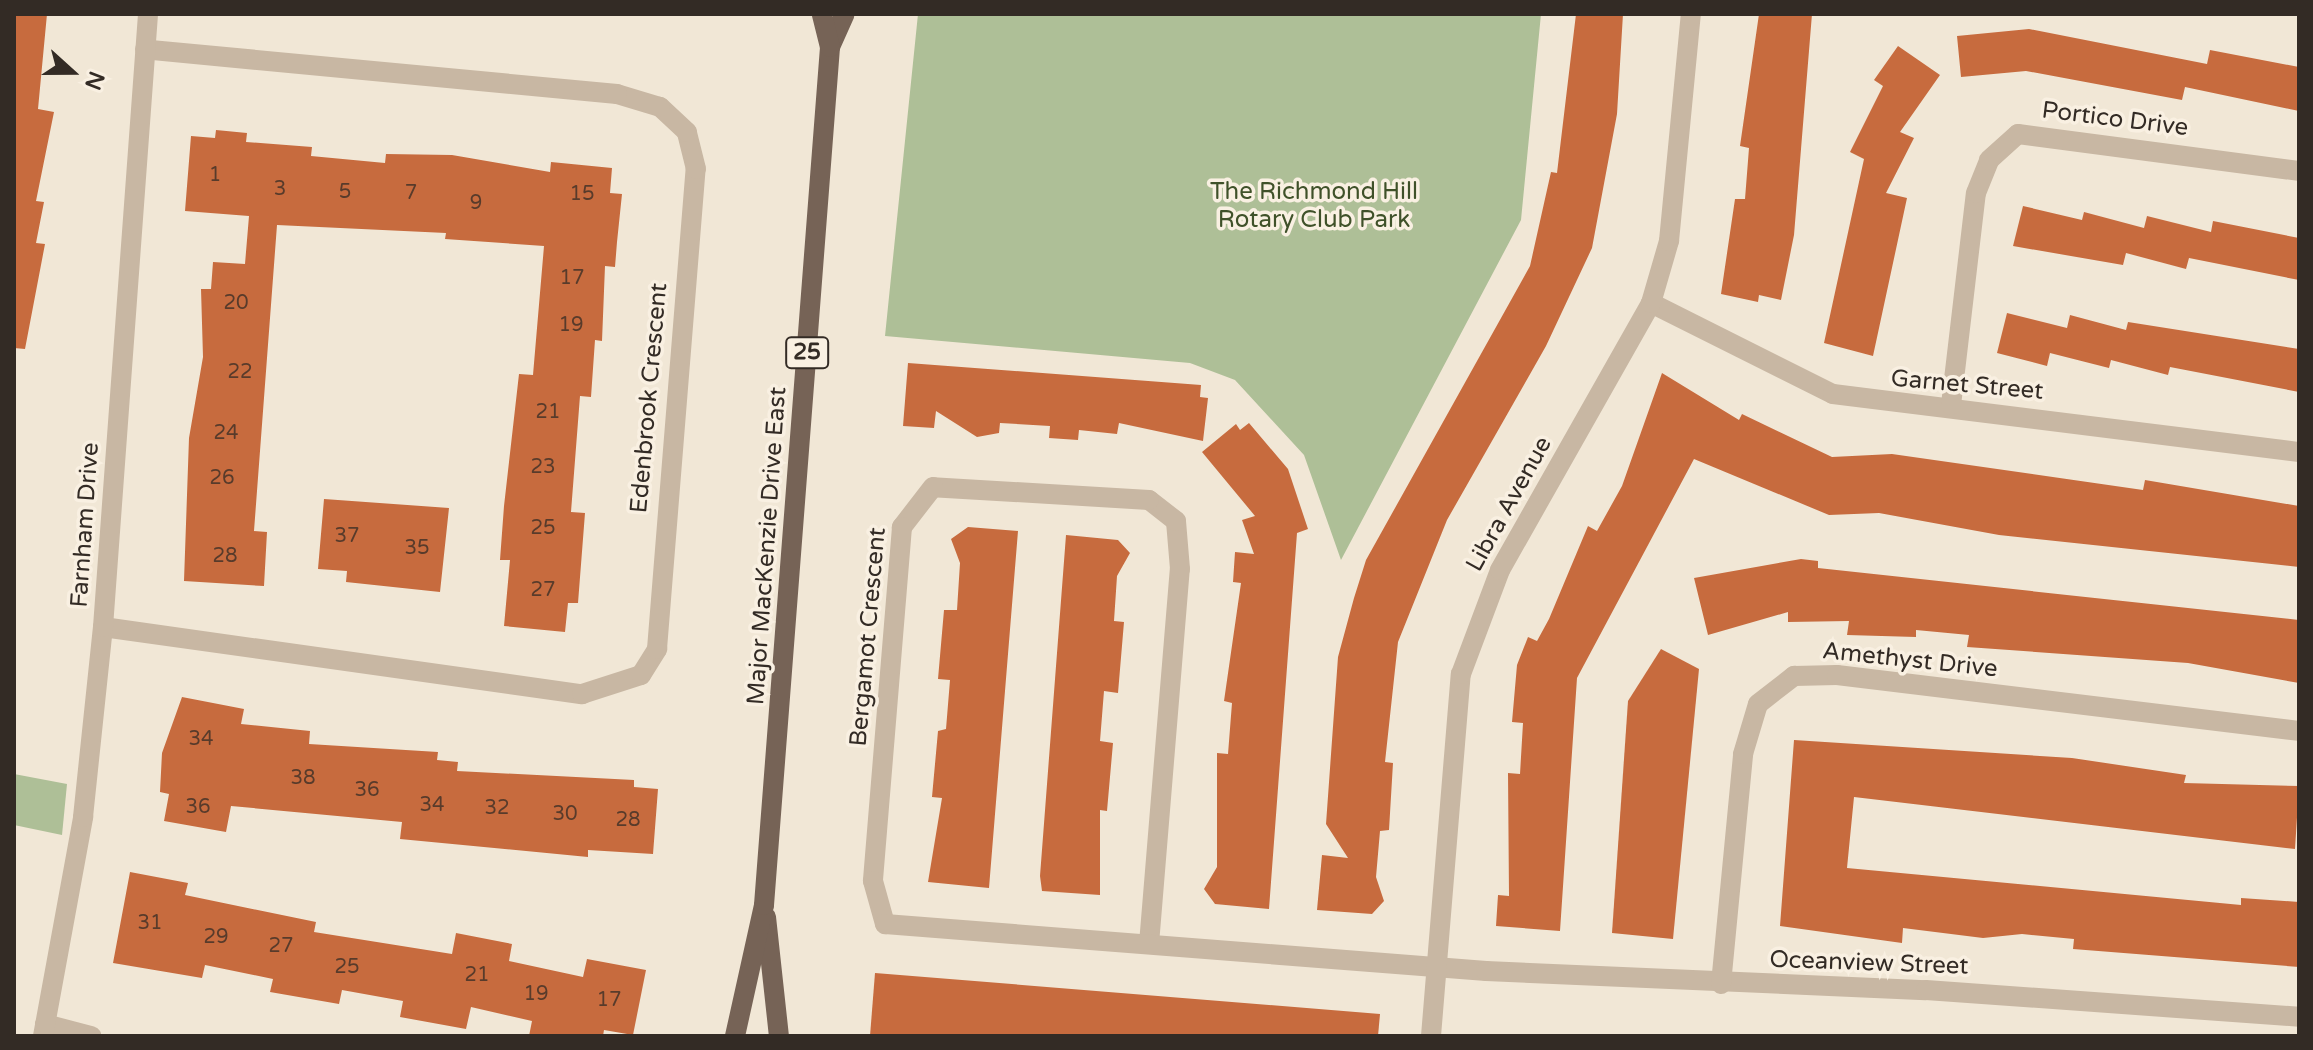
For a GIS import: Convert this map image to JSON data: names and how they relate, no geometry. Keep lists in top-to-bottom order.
{
  "streets": {
    "main road": ["25", "Major MacKenzie Drive East"],
    "street": [
      "Portico Drive",
      "Garnet Street",
      "Edenbrook Crescent",
      "Libra Avenue",
      "Farnham Drive",
      "Bergamot Crescent",
      "Amethyst Drive",
      "Oceanview Street"
    ]
  },
  "crossings": [
    ["Portico Drive", "Garnet Street"],
    ["Garnet Street", "Libra Avenue"],
    ["Edenbrook Crescent", "Farnham Drive"],
    ["Libra Avenue", "Bergamot Crescent"],
    ["Libra Avenue", "Oceanview Street"],
    ["Bergamot Crescent", "Oceanview Street"],
    ["Amethyst Drive", "Oceanview Street"]
  ],
  "parks": ["The Richmond Hill Rotary Club Park"],
  "house_numbers": [
    "1",
    "3",
    "5",
    "7",
    "15",
    "9",
    "17",
    "20",
    "19",
    "22",
    "21",
    "24",
    "23",
    "26",
    "25",
    "37",
    "35",
    "28",
    "27",
    "34",
    "38",
    "36",
    "34",
    "36",
    "32",
    "30",
    "28",
    "31",
    "29",
    "27",
    "25",
    "21",
    "19",
    "17"
  ],
  "north": "right"
}
